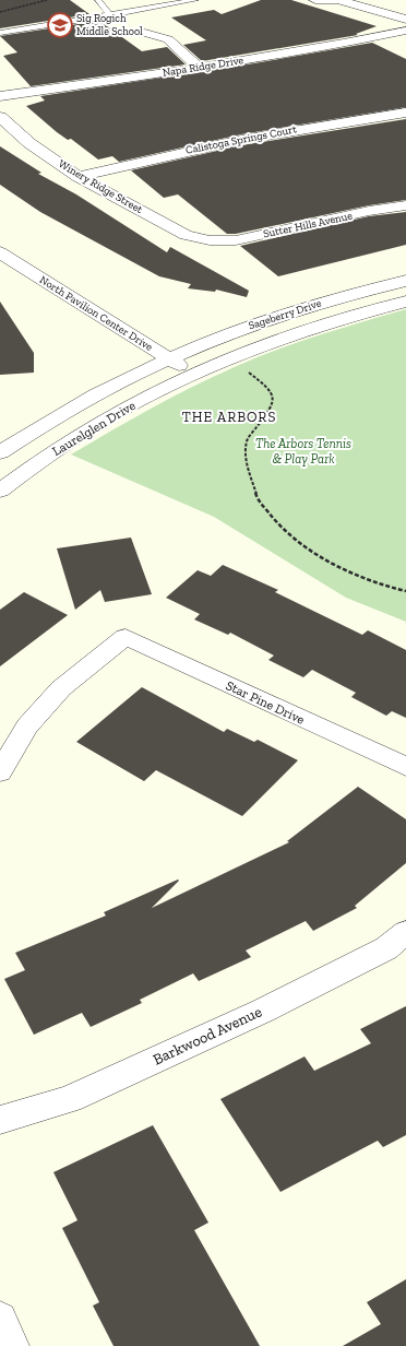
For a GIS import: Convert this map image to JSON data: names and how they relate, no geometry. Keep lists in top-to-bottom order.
{
  "streets": {
    "street": [
      "Napa Ridge Drive",
      "Calistoga Springs Court",
      "Winery Ridge Street",
      "Sutter Hills Avenue",
      "North Pavilion Center Drive",
      "Sageberry Drive",
      "Laurelglen Drive",
      "Star Pine Drive",
      "Barkwood Avenue"
    ]
  },
  "crossings": [
    ["Calistoga Springs Court", "Winery Ridge Street"],
    ["Winery Ridge Street", "Sutter Hills Avenue"],
    ["North Pavilion Center Drive", "Sageberry Drive"],
    ["North Pavilion Center Drive", "Laurelglen Drive"],
    ["Sageberry Drive", "Laurelglen Drive"]
  ],
  "districts": ["THE ARBORS"],
  "parks": ["The Arbors Tennis & Play Park"],
  "places": {
    "school or university": ["Sig Rogich Middle School"]
  }
}
